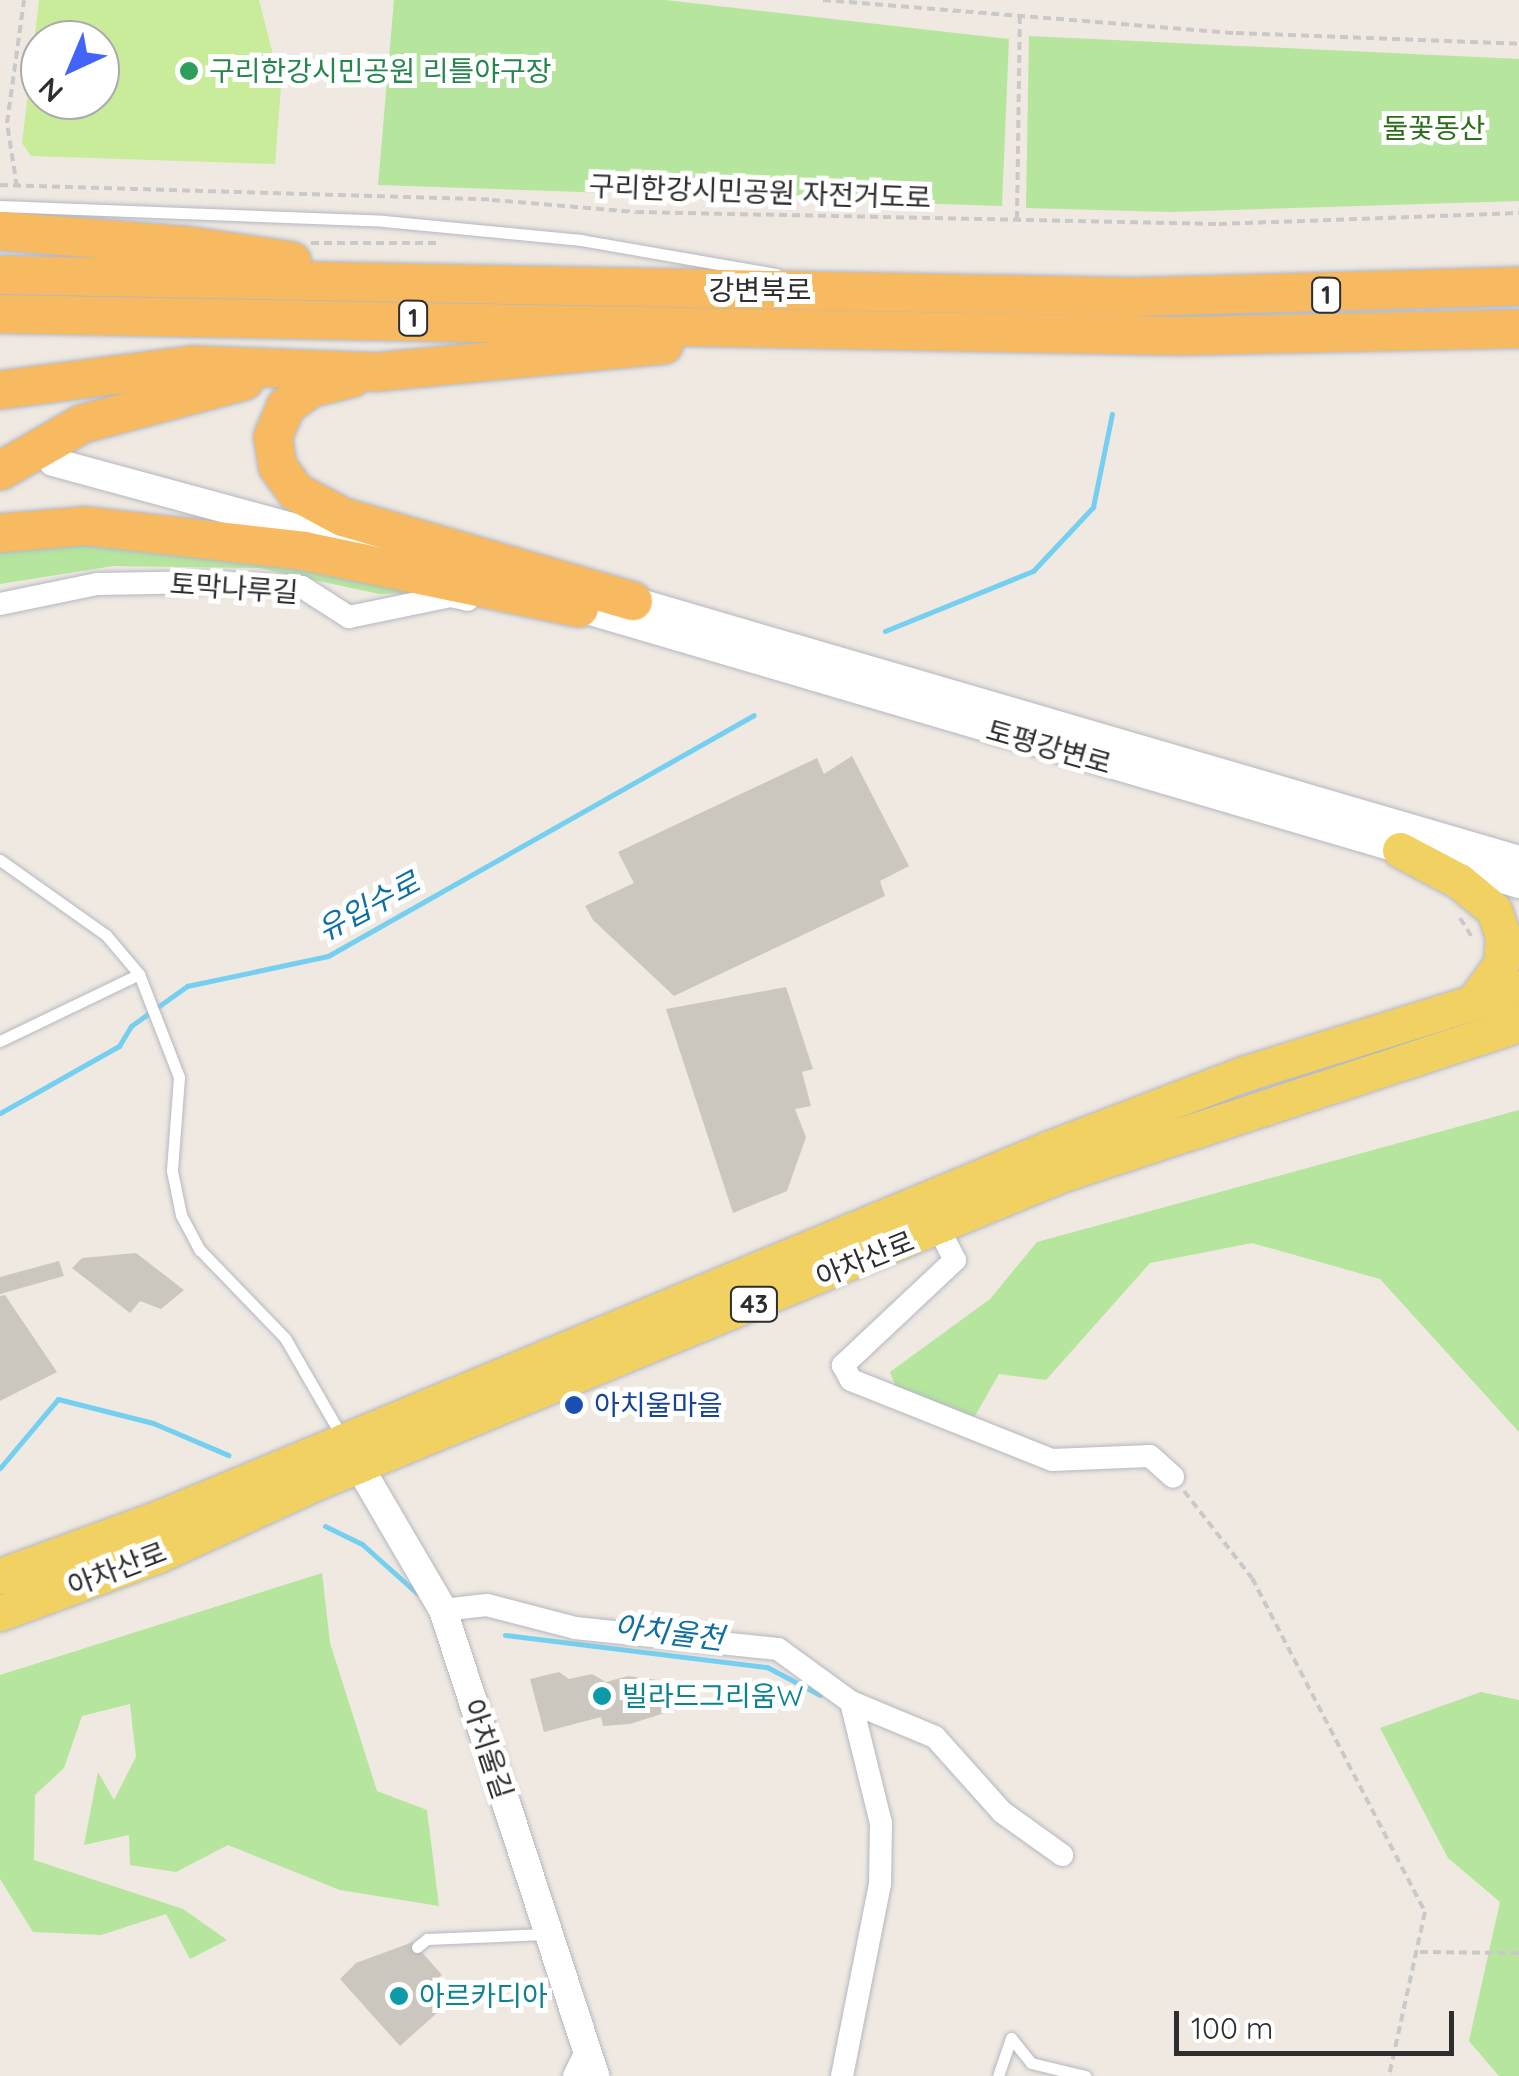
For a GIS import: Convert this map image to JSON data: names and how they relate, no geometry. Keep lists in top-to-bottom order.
{
  "streets": {
    "highway": ["강변북로", "1"],
    "main road": ["아차산로", "43"],
    "street": ["토막나루길", "토평강변로", "아치울길"],
    "path": ["구리한강시민공원 자전거도로"]
  },
  "crossings": [
    ["토막나루길", "토평강변로"],
    ["아차산로", "아치울길"]
  ],
  "water": ["유입수로", "아치울천"],
  "parks": ["둘꽃동산"],
  "places": [
    "구리한강시민공원 리틀야구장",
    "아치울마을",
    "빌라드그리움W",
    "아르카디아"
  ],
  "scale_bar": "100 m",
  "north": "bottom left"
}
